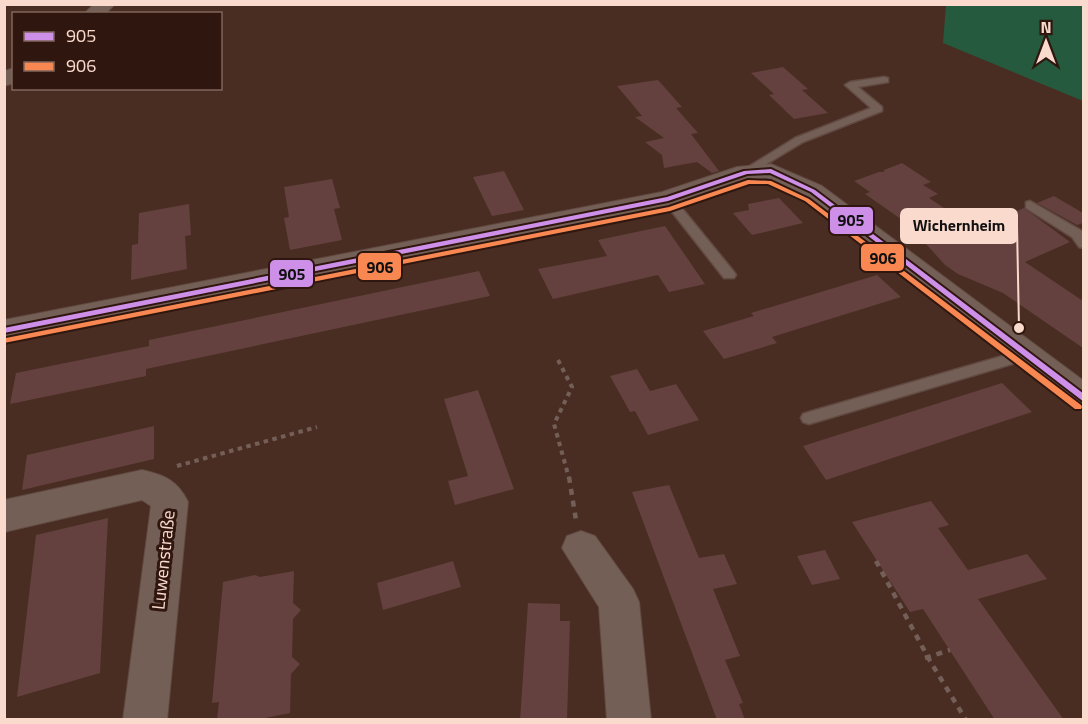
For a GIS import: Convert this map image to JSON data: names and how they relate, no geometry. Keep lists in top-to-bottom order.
{
  "streets": {
    "street": ["Luwenstraße"]
  },
  "places": ["Wichernheim"],
  "lines": ["transit line 905", "transit line 906"],
  "legend": ["905", "906"],
  "north": "top"
}
